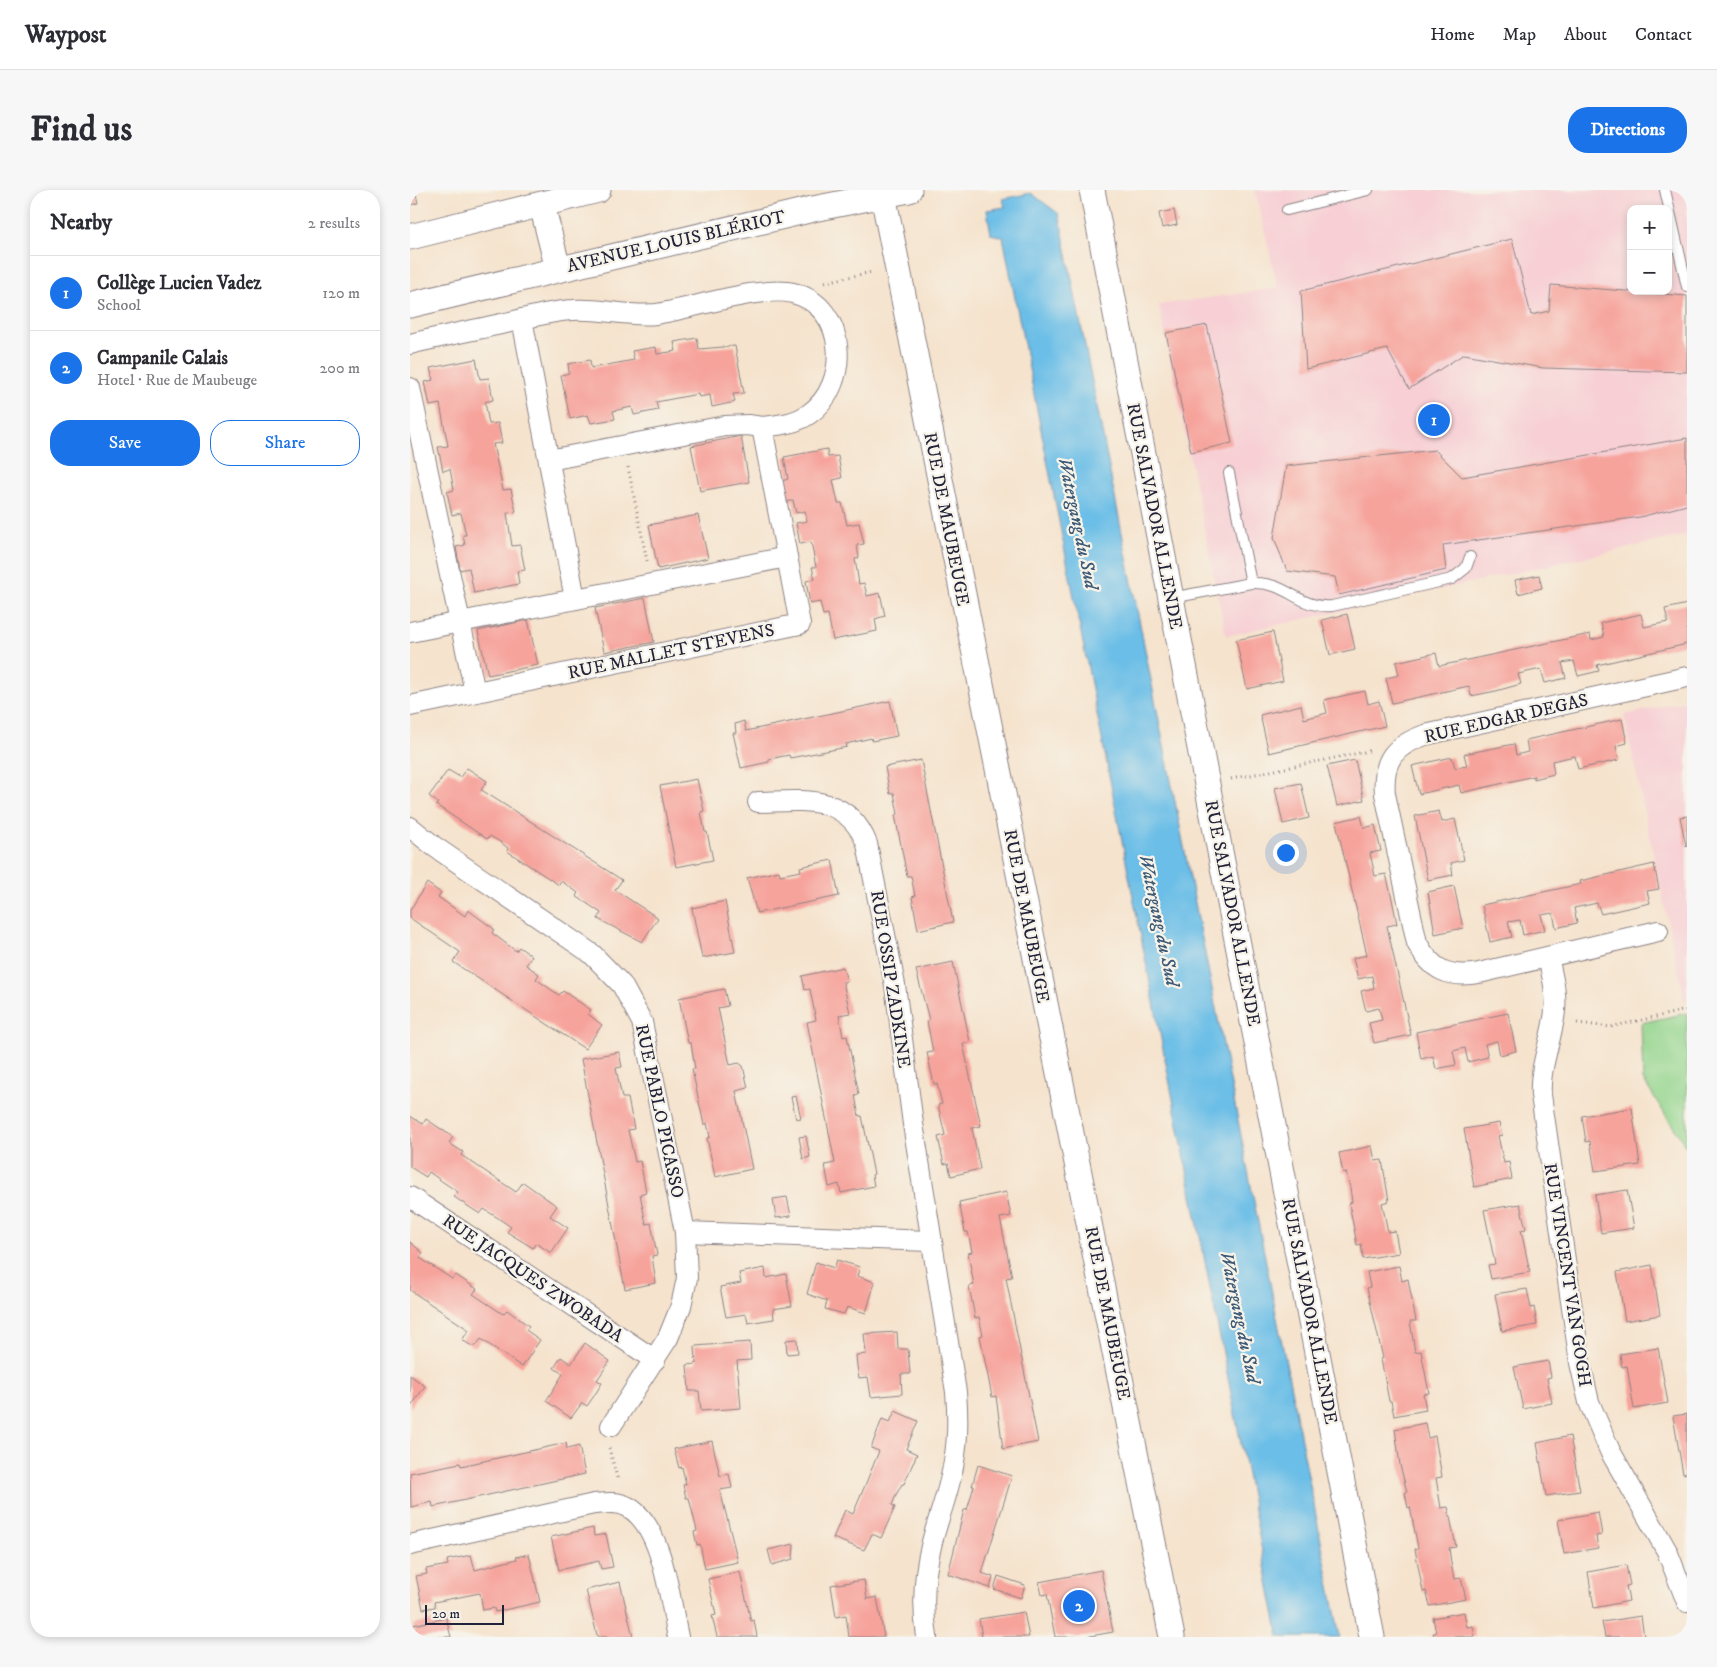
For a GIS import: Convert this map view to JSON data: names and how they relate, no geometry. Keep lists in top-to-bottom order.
{
  "streets": {
    "street": [
      "AVENUE LOUIS BLÉRIOT",
      "RUE SALVADOR ALLENDE",
      "RUE DE MAUBEUGE",
      "RUE MALLET STEVENS",
      "RUE EDGAR DEGAS",
      "RUE OSSIP ZADKINE",
      "RUE PABLO PICASSO",
      "RUE VINCENT VAN GOGH",
      "RUE JACQUES ZWOBADA"
    ]
  },
  "crossings": [
    ["AVENUE LOUIS BLÉRIOT", "RUE DE MAUBEUGE"],
    ["RUE EDGAR DEGAS", "RUE VINCENT VAN GOGH"],
    ["RUE PABLO PICASSO", "RUE JACQUES ZWOBADA"]
  ],
  "water": ["Watergang du Sud"],
  "scale_bar": "20 m",
  "page": {
    "header": "Waypost",
    "nav": [
      "Home",
      "Map",
      "About",
      "Contact"
    ],
    "buttons": [
      "Directions",
      ["Save", "Share"]
    ],
    "title": "Find us",
    "heading": ["Nearby", "2 results"],
    "map_buttons": ["+", "−"],
    "list": [
      {
        "mark": "1",
        "name": "Collège Lucien Vadez",
        "note": "School",
        "value": "120 m"
      },
      {
        "mark": "2",
        "name": "Campanile Calais",
        "note": "Hotel · Rue de Maubeuge",
        "value": "200 m"
      }
    ],
    "pins": ["1", "2"],
    "scale": "20 m"
  }
}
